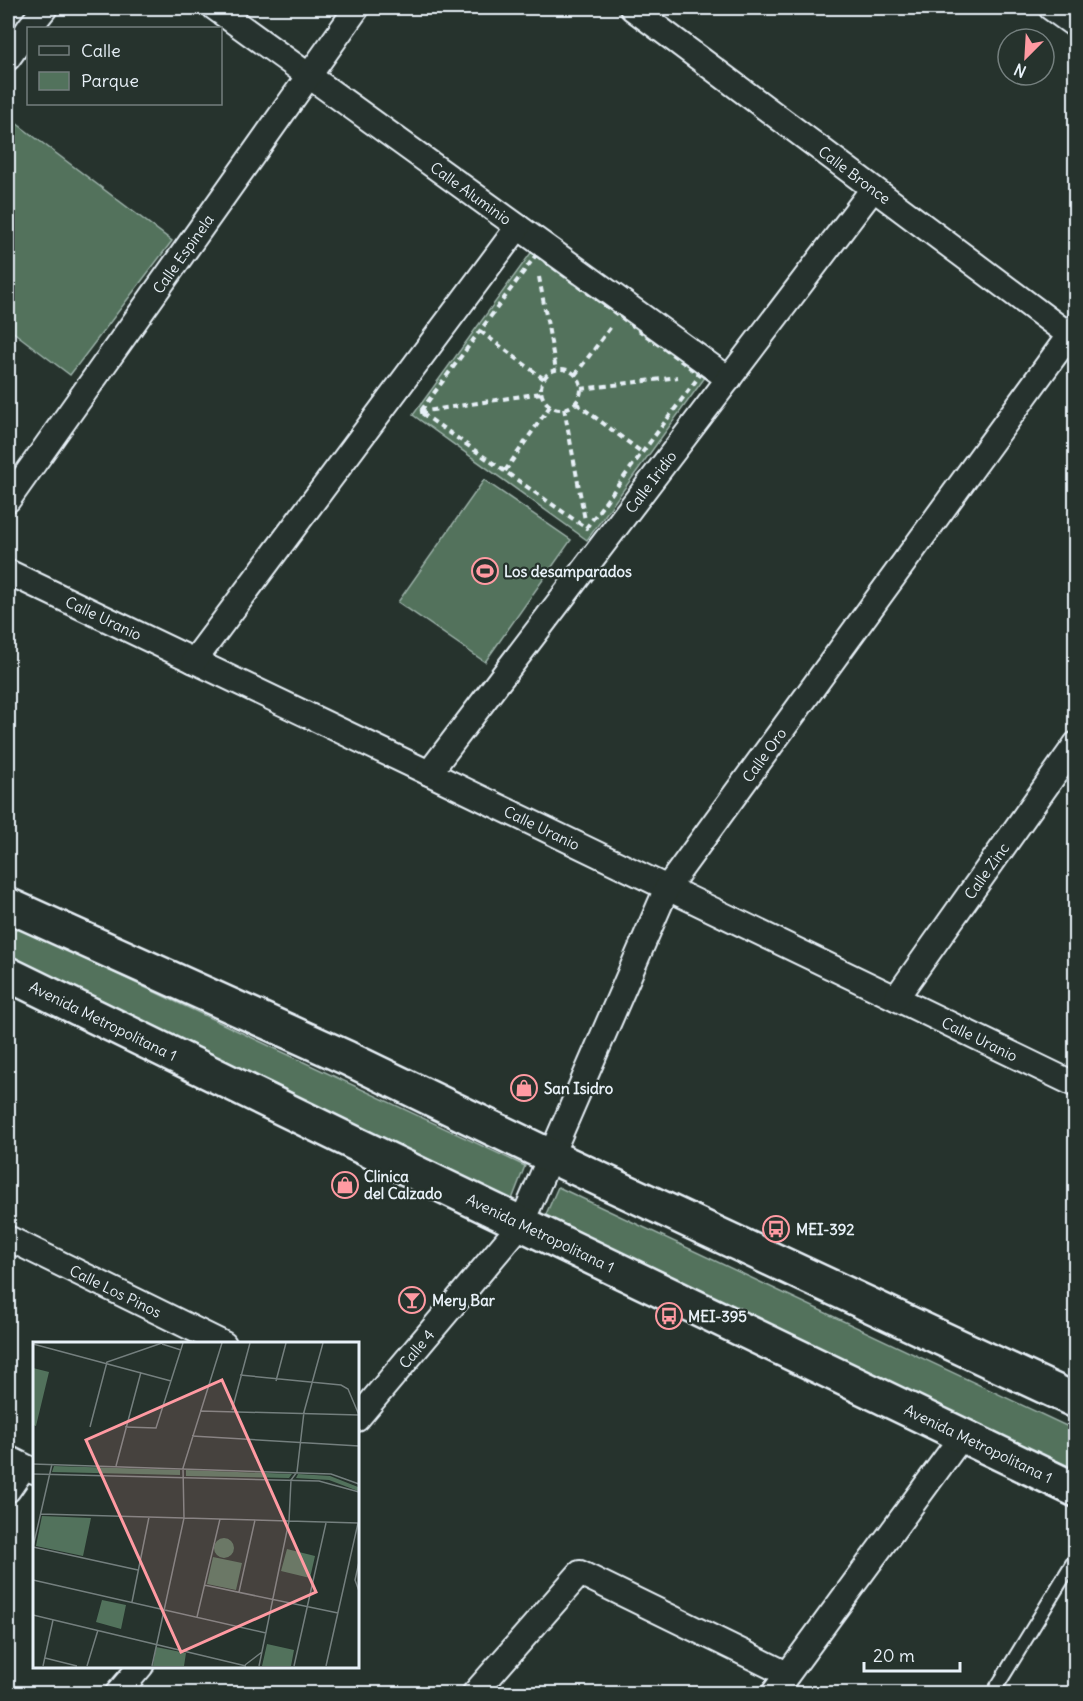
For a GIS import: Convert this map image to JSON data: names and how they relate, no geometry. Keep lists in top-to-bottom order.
{
  "streets": {
    "main road": ["Avenida Metropolitana 1"],
    "street": [
      "Calle Bronce",
      "Calle Aluminio",
      "Calle Espinela",
      "Calle Iridio",
      "Calle Uranio",
      "Calle Oro",
      "Calle Zinc",
      "Calle Los Pinos",
      "Calle 4"
    ]
  },
  "crossings": [
    ["Calle Bronce", "Calle Iridio"],
    ["Calle Bronce", "Calle Oro"],
    ["Calle Aluminio", "Calle Espinela"],
    ["Calle Aluminio", "Calle Iridio"],
    ["Calle Iridio", "Calle Uranio"],
    ["Calle Uranio", "Calle Oro"],
    ["Calle Uranio", "Calle Zinc"],
    ["Calle Oro", "Avenida Metropolitana 1"],
    ["Calle Oro", "Calle 4"],
    ["Avenida Metropolitana 1", "Calle 4"]
  ],
  "places": {
    "sports": ["Los desamparados"],
    "shop": ["San Isidro", "Clinica del Calzado"],
    "bus stop": ["MEI-392", "MEI-395"],
    "bar": ["Mery Bar"]
  },
  "legend": ["Calle", "Parque"],
  "scale_bar": "20 m",
  "north": "bottom left"
}
